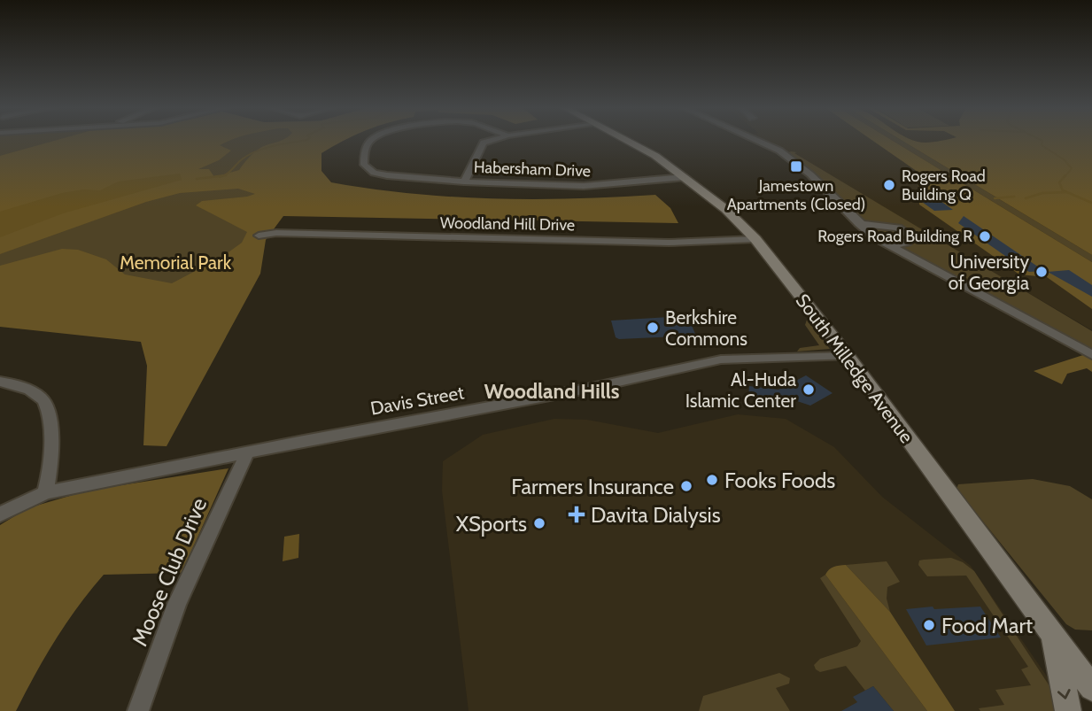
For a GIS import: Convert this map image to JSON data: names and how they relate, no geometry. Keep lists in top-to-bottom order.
{
  "streets": {
    "main road": ["South Milledge Avenue"],
    "street": [
      "Habersham Drive",
      "Woodland Hill Drive",
      "Davis Street",
      "Moose Club Drive"
    ]
  },
  "crossings": [
    ["Habersham Drive", "South Milledge Avenue"],
    ["Woodland Hill Drive", "South Milledge Avenue"],
    ["South Milledge Avenue", "Davis Street"],
    ["Davis Street", "Moose Club Drive"]
  ],
  "districts": ["Woodland Hills"],
  "parks": ["Memorial Park"],
  "places": {
    "transit": ["Jamestown Apartments (Closed)"],
    "other": [
      "Rogers Road Building Q",
      "Rogers Road Building R",
      "University of Georgia",
      "Berkshire Commons",
      "Al-Huda Islamic Center",
      "Fooks Foods",
      "Farmers Insurance",
      "XSports",
      "Food Mart"
    ],
    "health": ["Davita Dialysis"]
  }
}
